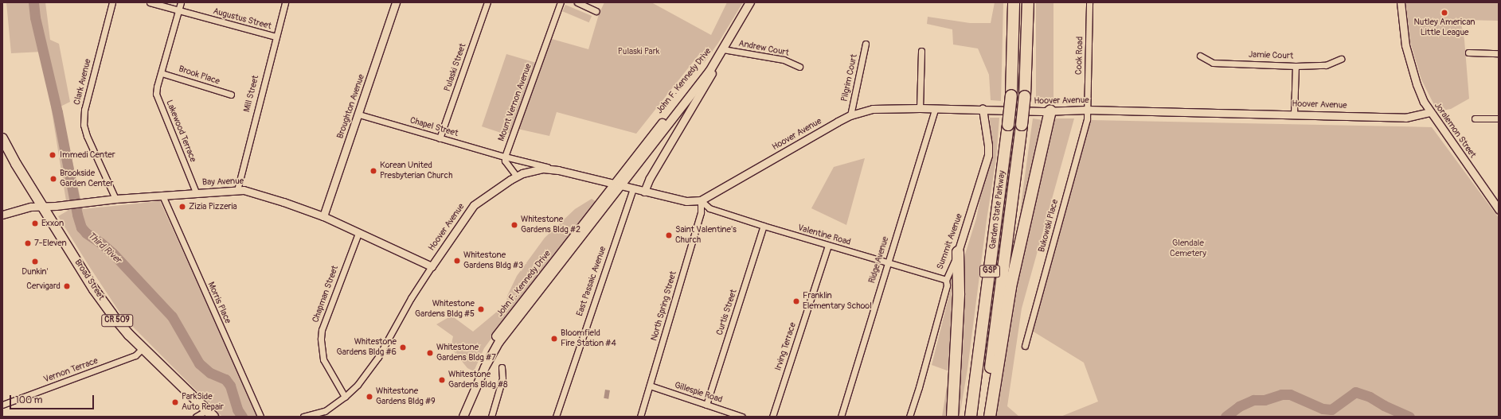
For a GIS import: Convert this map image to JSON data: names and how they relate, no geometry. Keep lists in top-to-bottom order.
{
  "streets": {
    "highway": ["Garden State Parkway", "GSP"],
    "main road": ["John F. Kennedy Drive", "Broad Street", "CR 509"],
    "street": [
      "Augustus Street",
      "Andrew Court",
      "Cook Road",
      "Jamie Court",
      "Pulaski Street",
      "Brook Place",
      "Pilgrim Court",
      "Clark Avenue",
      "Mill Street",
      "Hoover Avenue",
      "Mount Vernon Avenue",
      "Broughton Avenue",
      "Chapel Street",
      "Joralemon Street",
      "Lakewood Terrace",
      "Bay Avenue",
      "Bukowski Place",
      "Valentine Road",
      "Summit Avenue",
      "Ridge Avenue",
      "East Passaic Avenue",
      "Chapman Street",
      "Morris Place",
      "North Spring Street",
      "Curtis Street",
      "Irving Terrace",
      "Vernon Terrace",
      "Gillespie Road"
    ]
  },
  "crossings": [
    ["Augustus Street", "Mill Street"],
    ["Augustus Street", "Lakewood Terrace"],
    ["Andrew Court", "John F. Kennedy Drive"],
    ["Cook Road", "Hoover Avenue"],
    ["Cook Road", "Bukowski Place"],
    ["Pulaski Street", "Chapel Street"],
    ["Brook Place", "Lakewood Terrace"],
    ["Pilgrim Court", "Hoover Avenue"],
    ["John F. Kennedy Drive", "Hoover Avenue"],
    ["Clark Avenue", "Bay Avenue"],
    ["Mill Street", "Bay Avenue"],
    ["Hoover Avenue", "Joralemon Street"],
    ["Hoover Avenue", "Bay Avenue"],
    ["Hoover Avenue", "Bukowski Place"],
    ["Hoover Avenue", "Valentine Road"],
    ["Hoover Avenue", "Summit Avenue"],
    ["Hoover Avenue", "Ridge Avenue"],
    ["Hoover Avenue", "East Passaic Avenue"],
    ["Hoover Avenue", "Chapman Street"],
    ["Hoover Avenue", "North Spring Street"],
    ["Mount Vernon Avenue", "Chapel Street"],
    ["Broughton Avenue", "Chapel Street"],
    ["Broughton Avenue", "Bay Avenue"],
    ["Lakewood Terrace", "Bay Avenue"],
    ["Bay Avenue", "Broad Street"],
    ["Bay Avenue", "Chapman Street"],
    ["Bay Avenue", "Morris Place"],
    ["Valentine Road", "Summit Avenue"],
    ["Valentine Road", "Ridge Avenue"],
    ["Valentine Road", "North Spring Street"],
    ["Valentine Road", "Curtis Street"],
    ["Valentine Road", "Irving Terrace"],
    ["Broad Street", "Vernon Terrace"],
    ["North Spring Street", "Gillespie Road"],
    ["Curtis Street", "Gillespie Road"]
  ],
  "water": ["Third River"],
  "parks": ["Pulaski Park", "Glendale Cemetery"],
  "places": [
    "Nutley American Little League",
    "Immedi Center",
    "Korean United Presbyterian Church",
    "Brookside Garden Center",
    "Zizia Pizzeria",
    "Exxon",
    "Whitestone Gardens Bldg #2",
    "Saint Valentine's Church",
    "7-Eleven",
    "Whitestone Gardens Bldg #3",
    "Dunkin'",
    "Cervigard",
    "Franklin Elementary School",
    "Whitestone Gardens Bldg #5",
    "Bloomfield Fire Station #4",
    "Whitestone Gardens Bldg #6",
    "Whitestone Gardens Bldg #7",
    "Whitestone Gardens Bldg #8",
    "Whitestone Gardens Bldg #9",
    "ParkSide Auto Repair"
  ],
  "scale_bar": "100 m"
}
